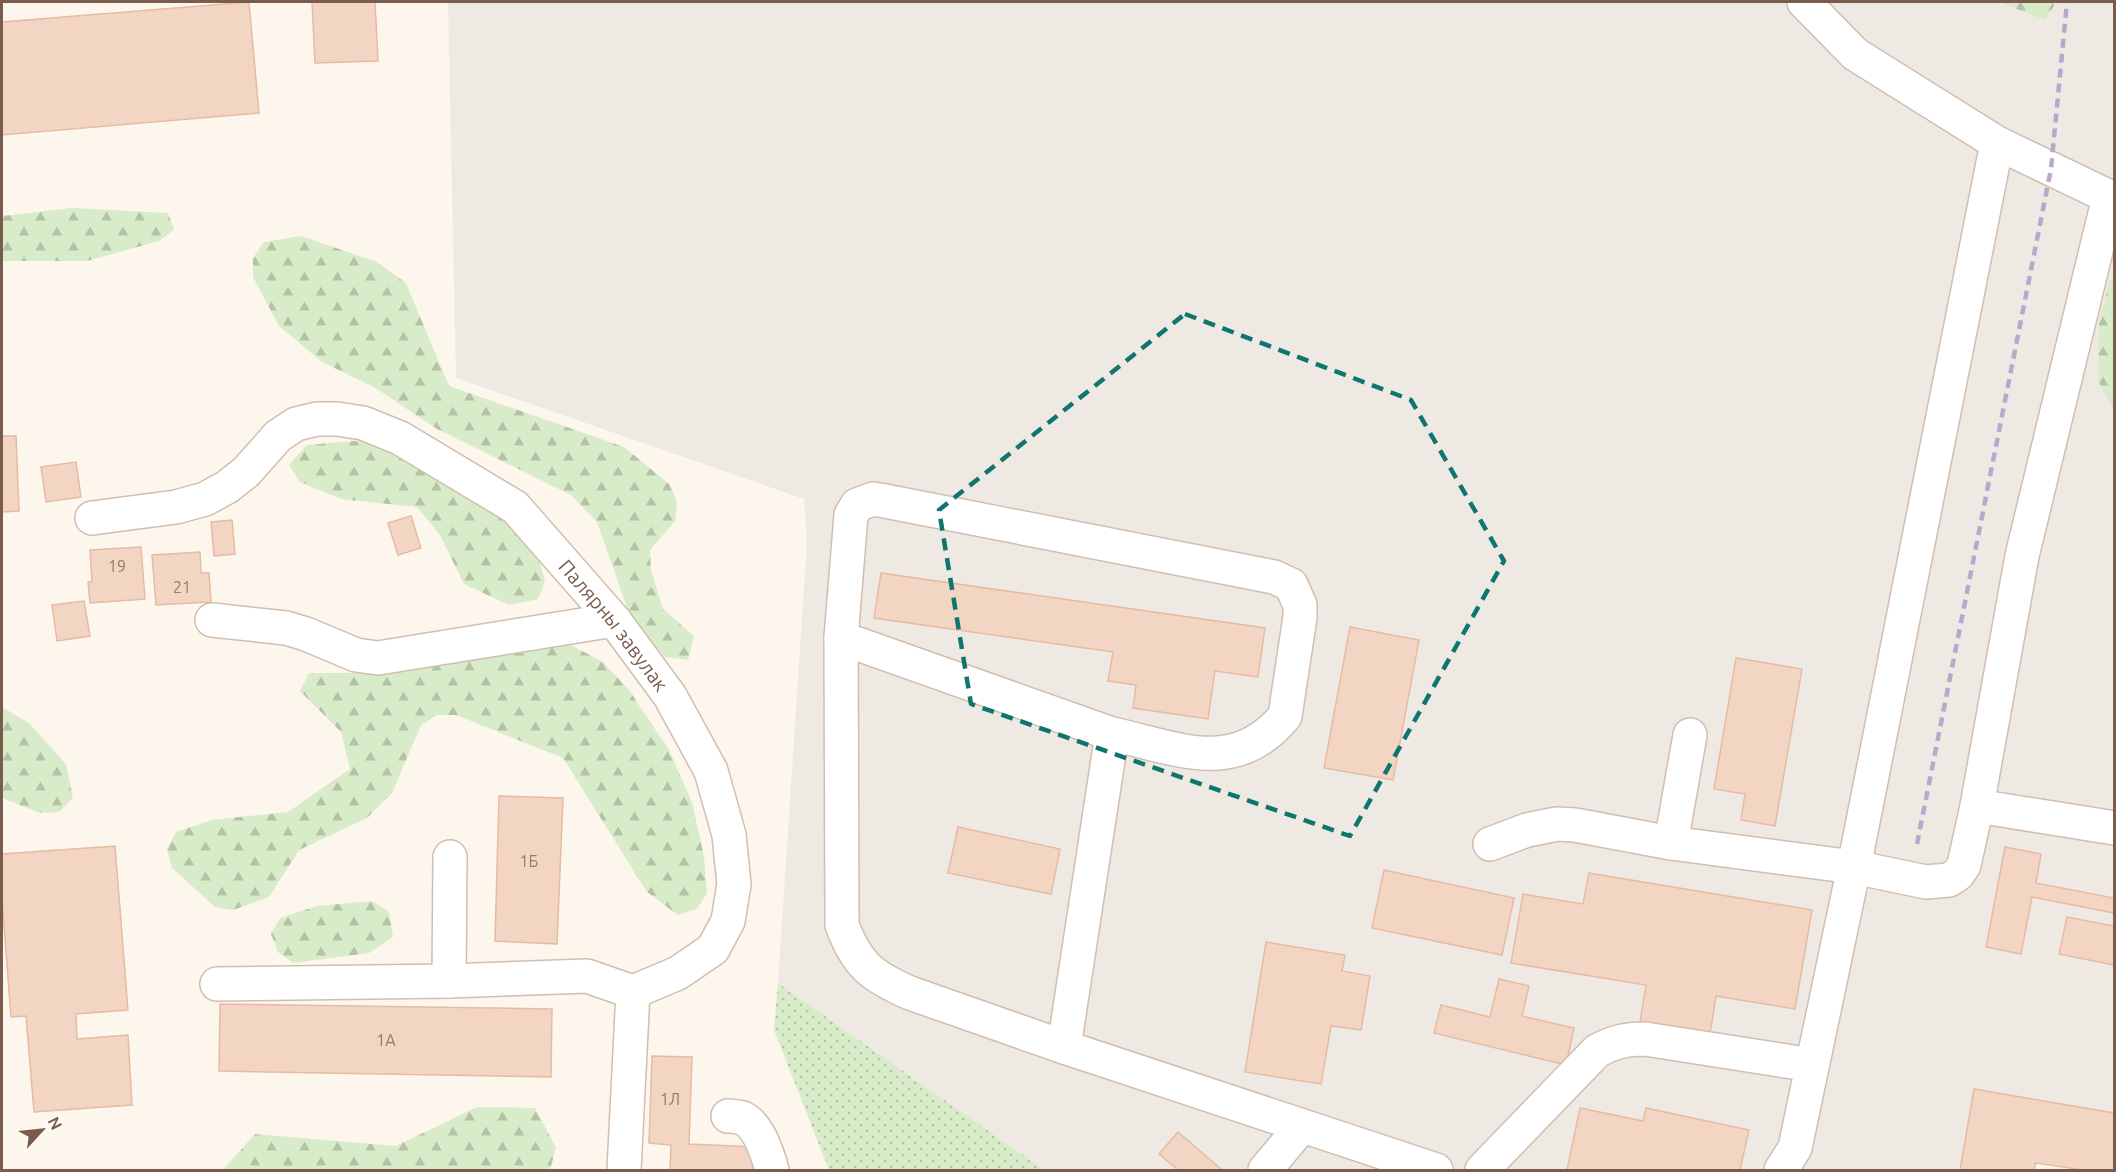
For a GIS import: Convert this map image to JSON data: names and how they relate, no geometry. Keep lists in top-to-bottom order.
{
  "streets": {
    "street": ["Палярны завулак"]
  },
  "house_numbers": [
    "19",
    "21",
    "1Б",
    "1А",
    "1Л"
  ],
  "north": "top right"
}
